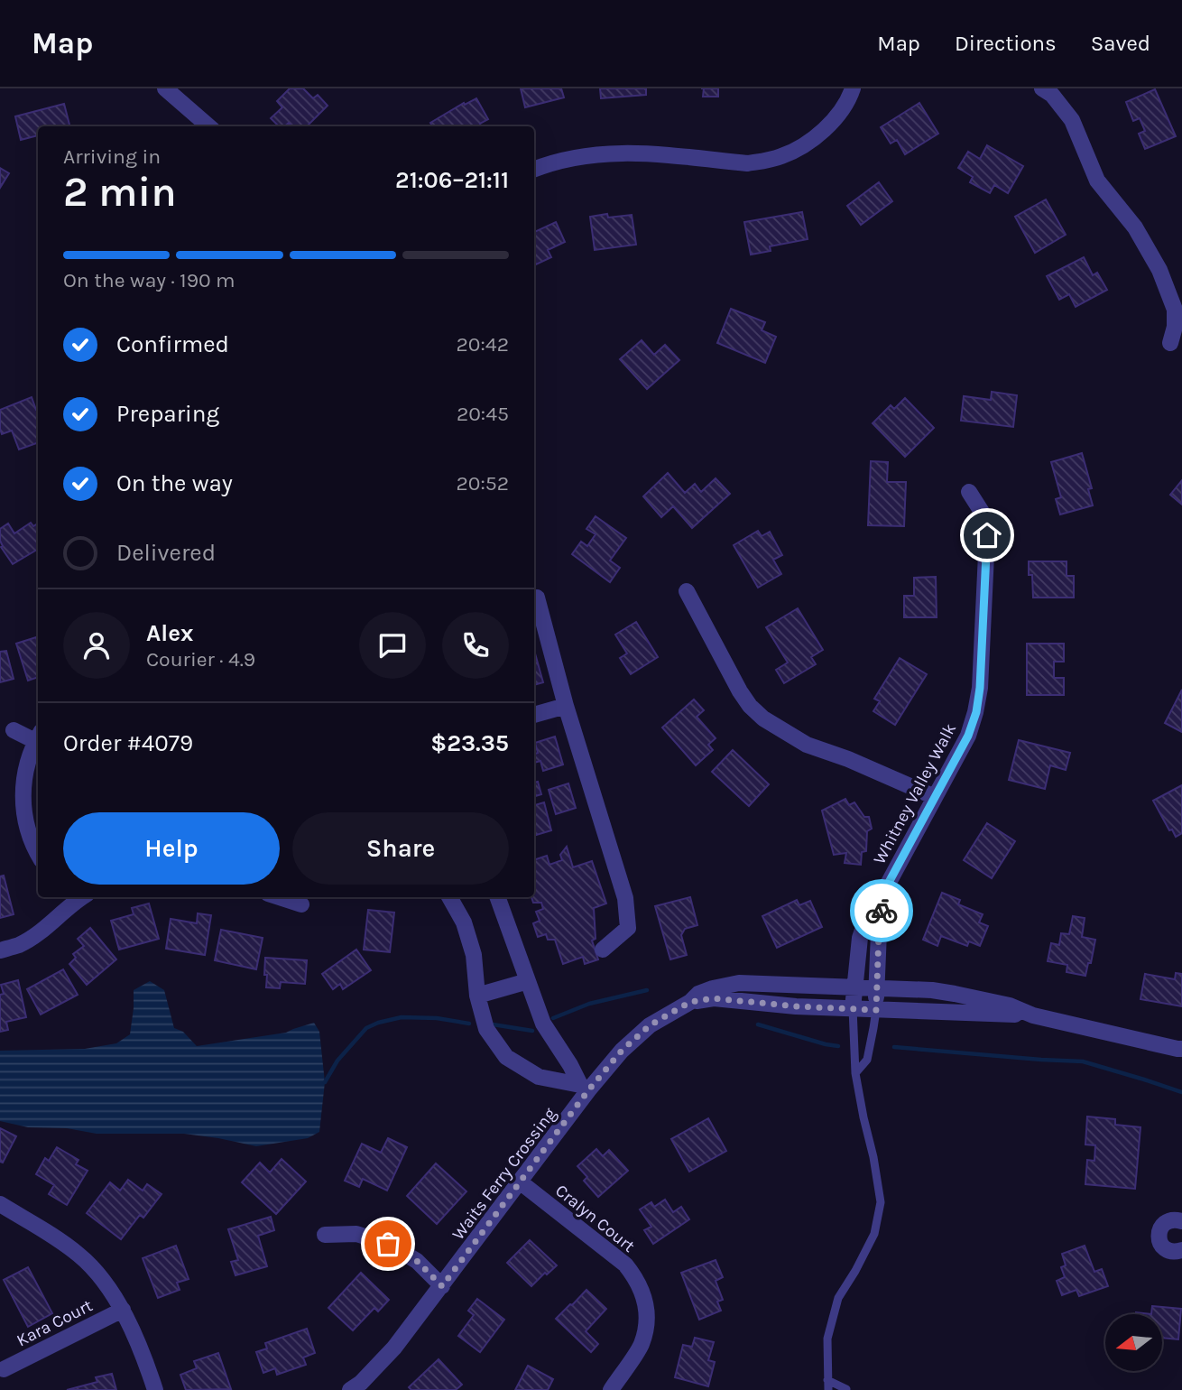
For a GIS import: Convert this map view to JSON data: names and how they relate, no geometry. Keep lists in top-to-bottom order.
{
  "streets": {
    "street": [
      "Whitney Valley Walk",
      "Waits Ferry Crossing",
      "Cralyn Court",
      "Kara Court"
    ]
  },
  "crossings": [
    ["Whitney Valley Walk", "Waits Ferry Crossing"],
    ["Waits Ferry Crossing", "Cralyn Court"]
  ],
  "north": "left",
  "page": {
    "header": "Map",
    "nav": ["Map", "Directions", "Saved"],
    "heading": ["2 min", "Arriving in", "21:06–21:11"],
    "panel": [
      "Alex",
      "Courier · 4.9",
      "Order #4079",
      "$23.35"
    ],
    "bar": "On the way · 190 m",
    "list": [
      ["Confirmed", "20:42"],
      ["Preparing", "20:45"],
      ["On the way", "20:52"],
      "Delivered"
    ],
    "buttons": ["Help", "Share"]
  }
}
